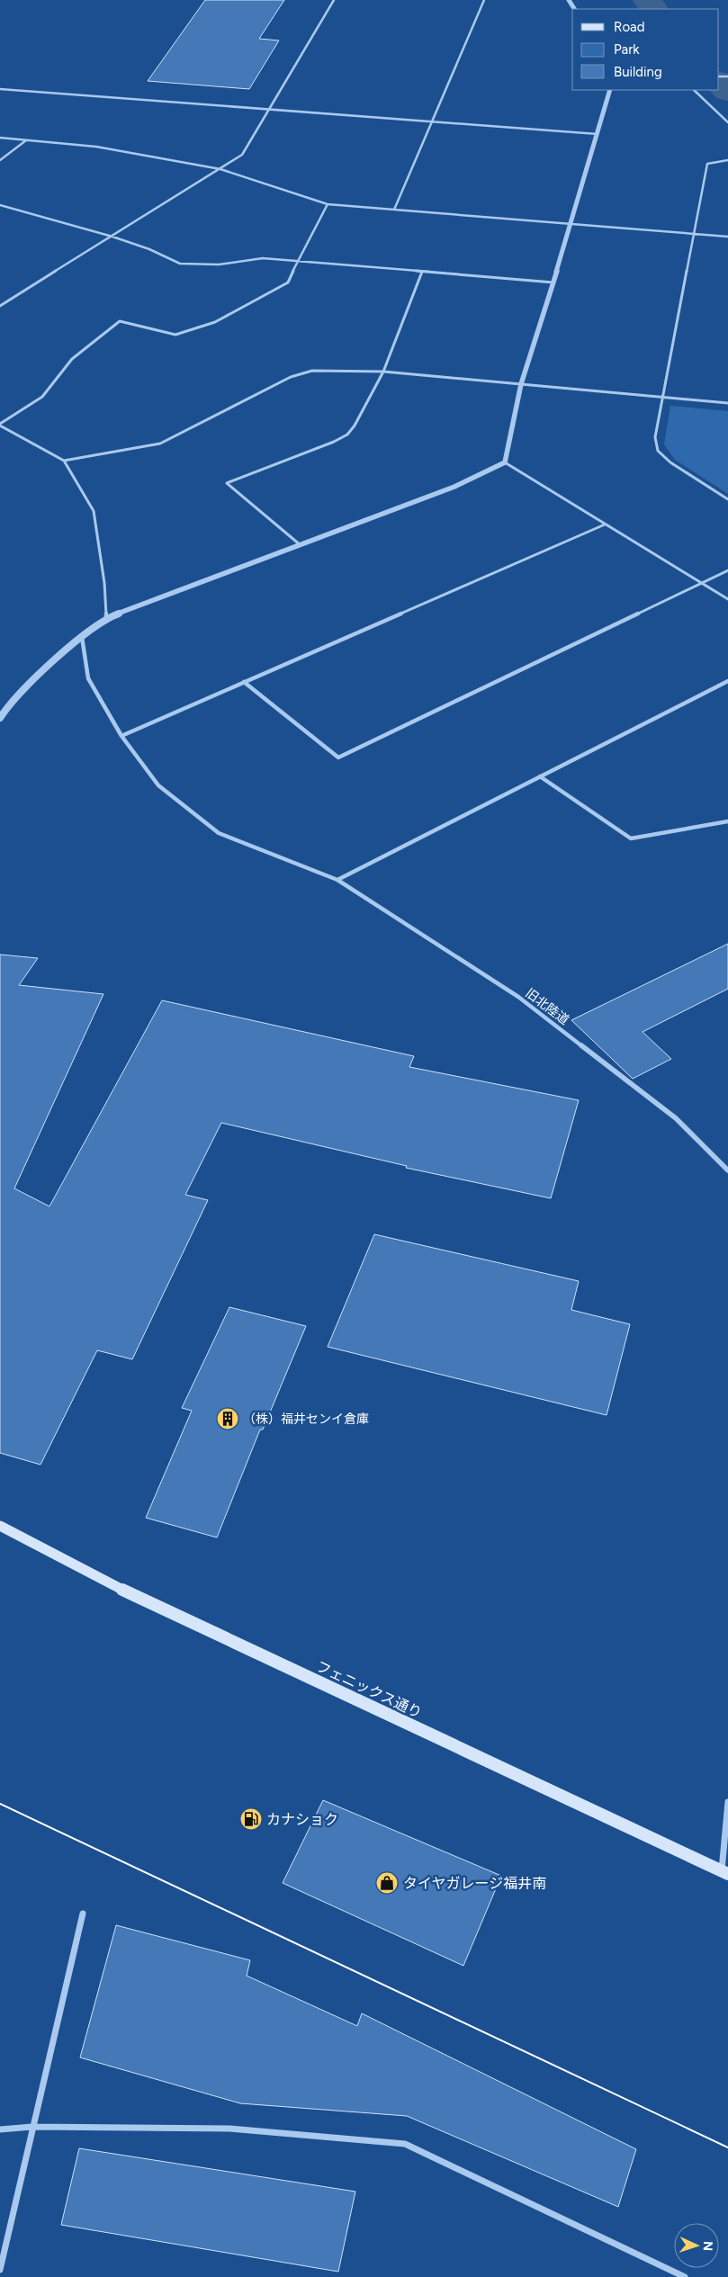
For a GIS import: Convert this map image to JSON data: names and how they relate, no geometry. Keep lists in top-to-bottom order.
{
  "streets": {
    "main road": ["フェニックス通り"],
    "street": ["旧北陸道"]
  },
  "places": {
    "building": ["（株）福井センイ倉庫"],
    "fuel station": ["カナショク"],
    "shop": ["タイヤガレージ福井南"]
  },
  "legend": ["Road", "Park", "Building"],
  "north": "right"
}
